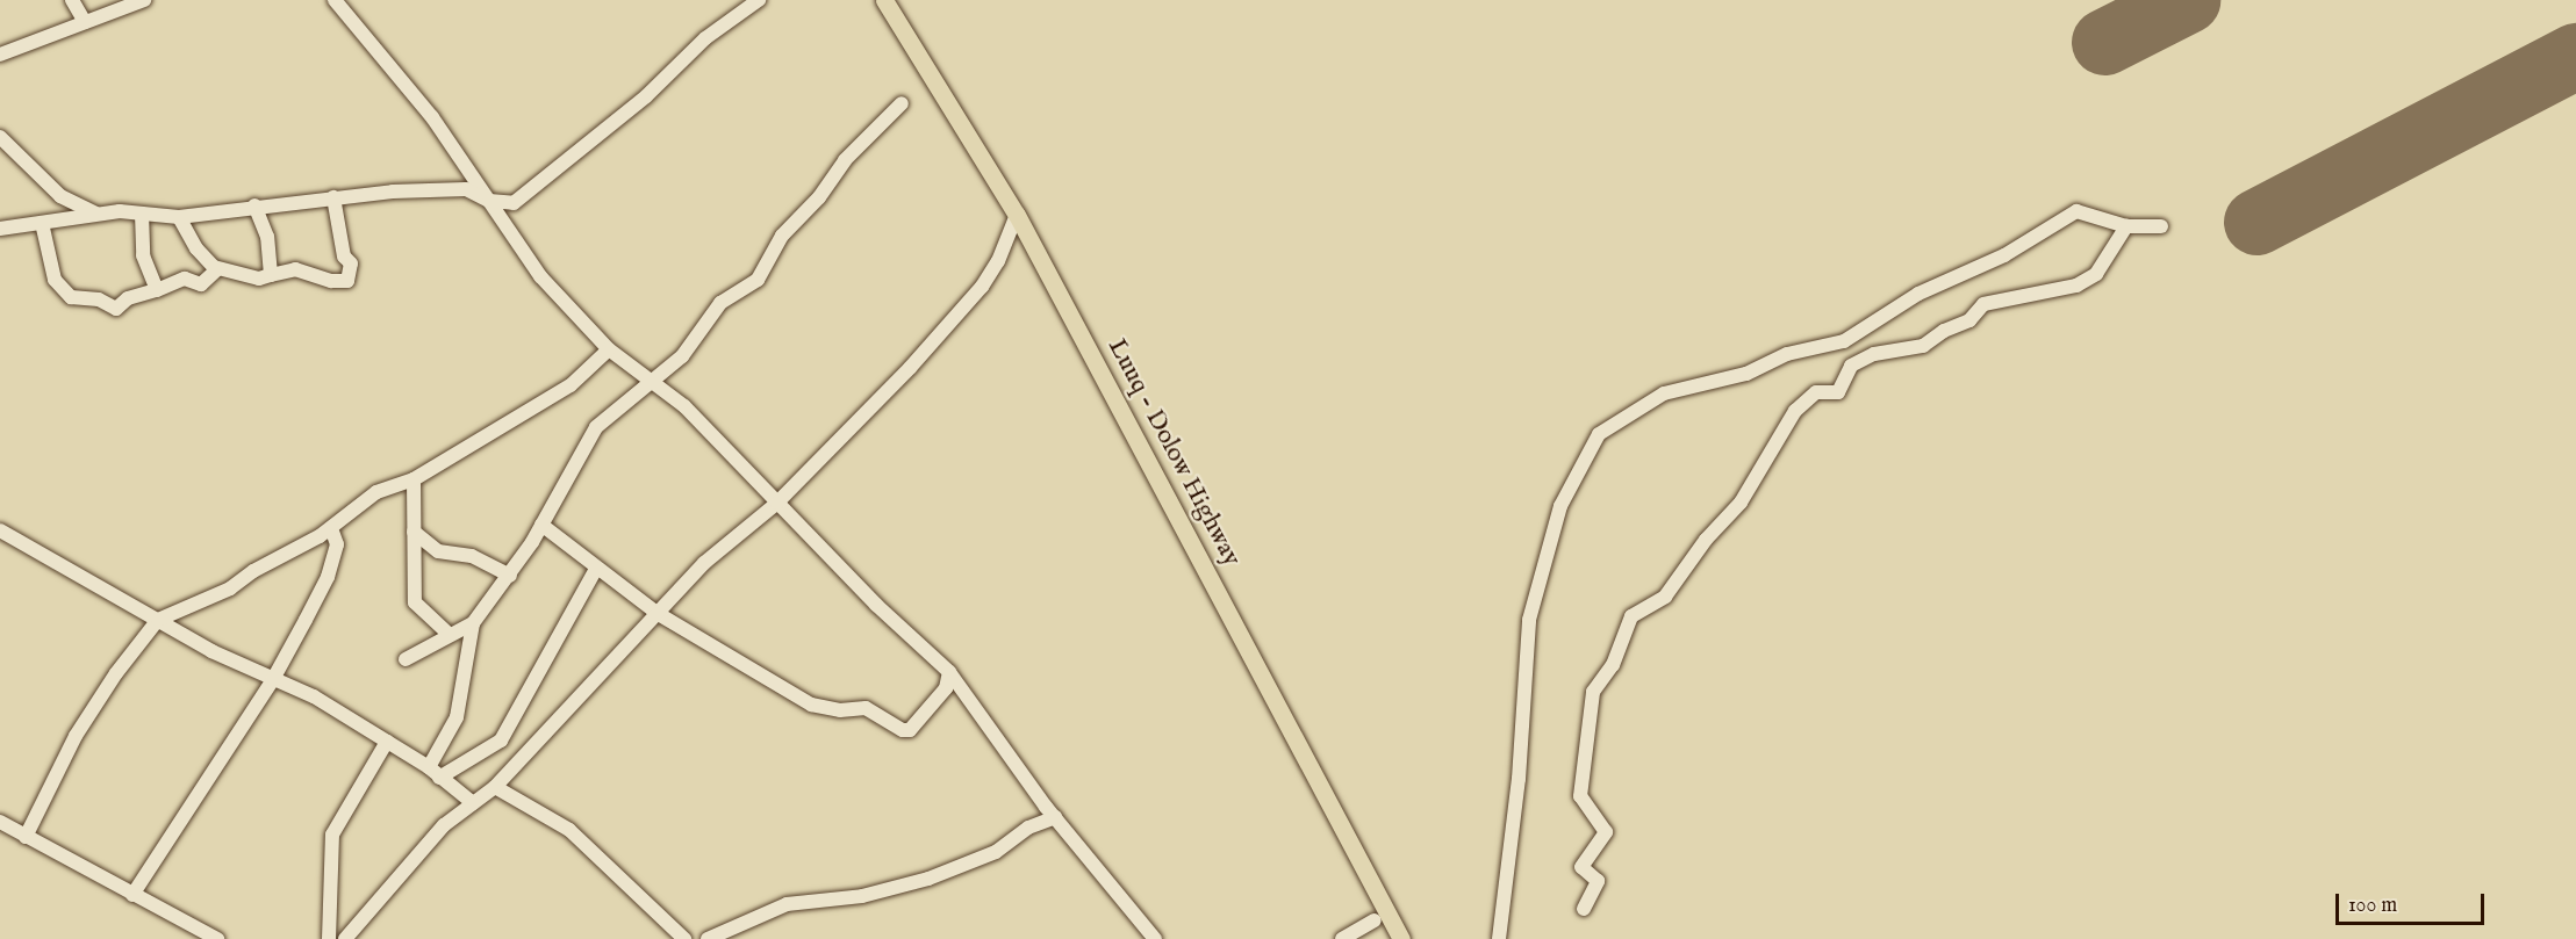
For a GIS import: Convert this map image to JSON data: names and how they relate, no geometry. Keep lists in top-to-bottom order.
{
  "streets": {
    "main road": ["Luuq - Dolow Highway"]
  },
  "scale_bar": "100 m"
}
